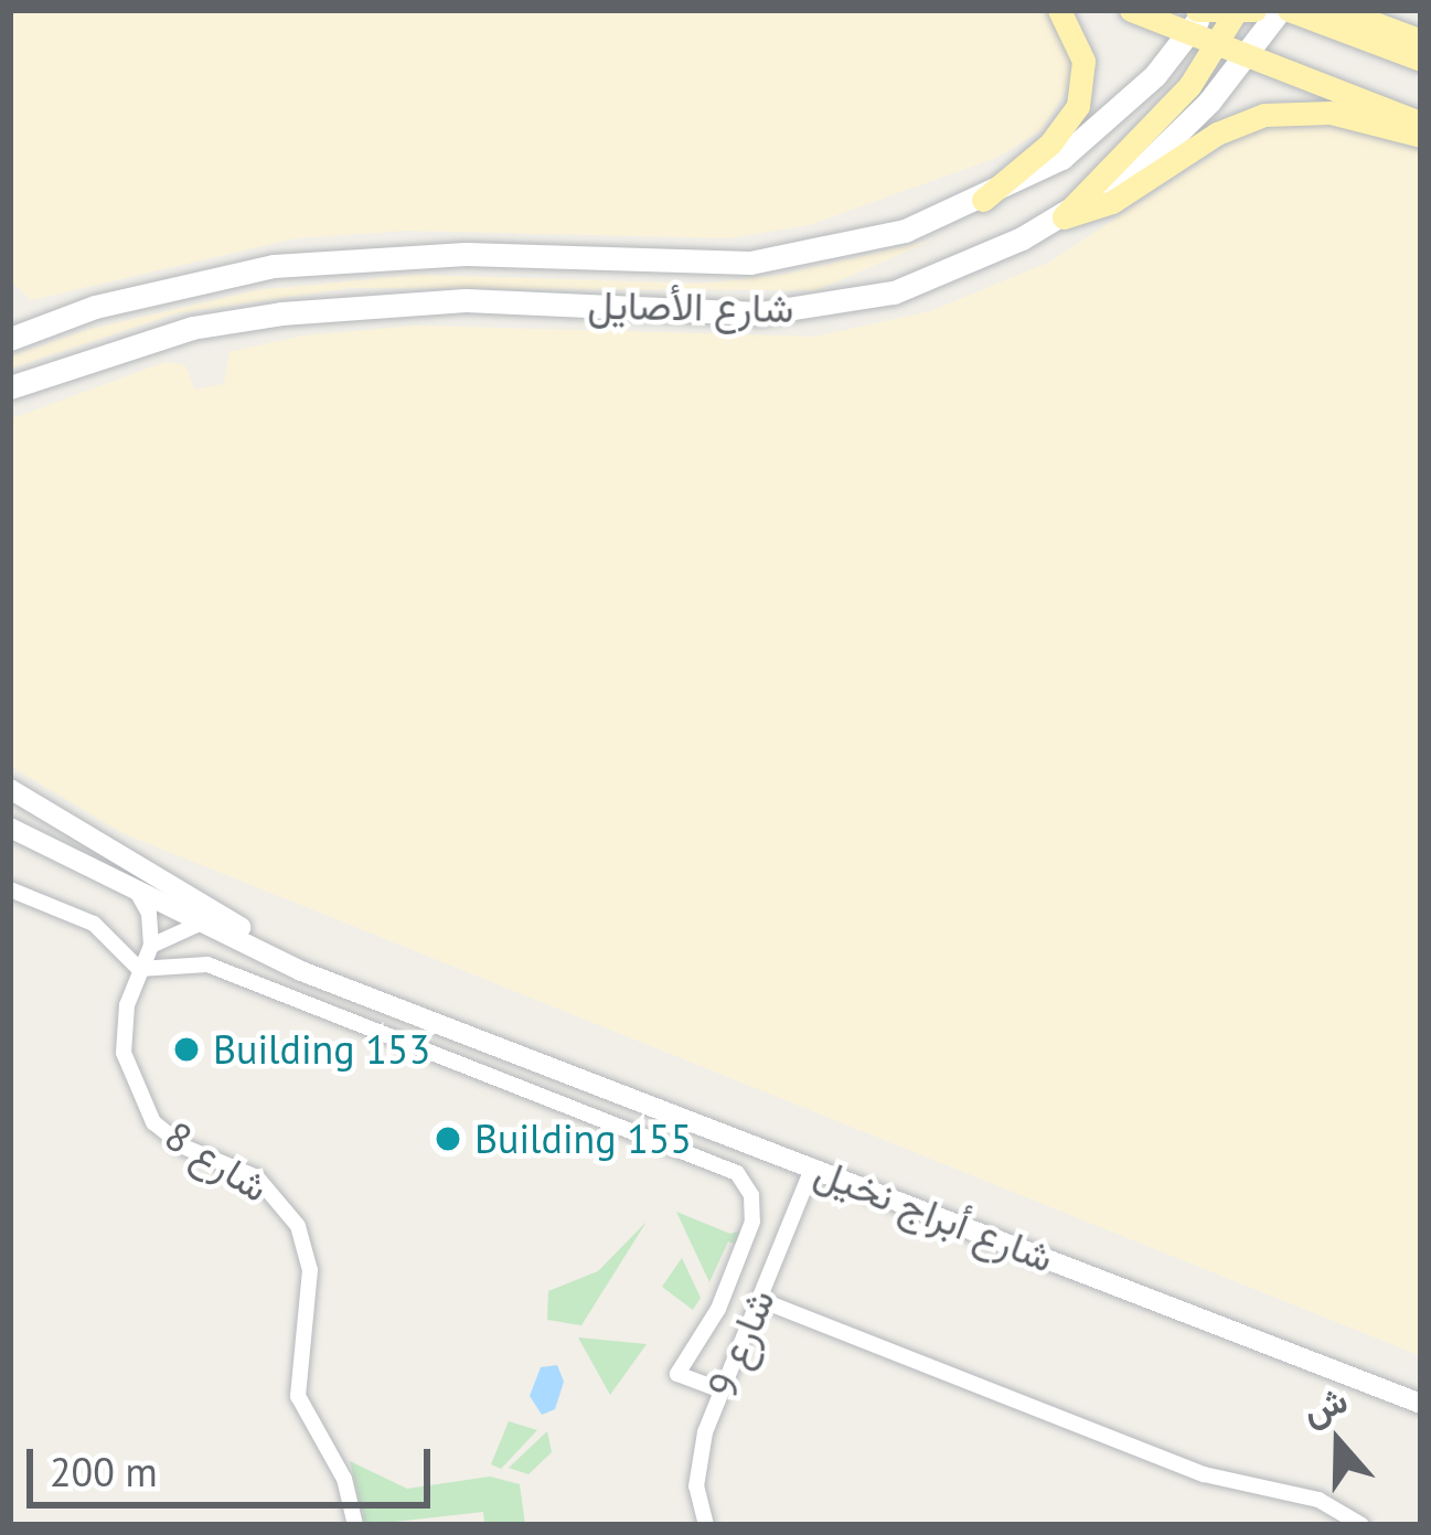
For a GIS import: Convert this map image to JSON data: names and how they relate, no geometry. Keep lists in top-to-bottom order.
{
  "streets": {
    "main road": ["شارع الأصايل"],
    "street": ["شارع 8", "شارع أبراج نخيل", "شارع 9"]
  },
  "crossings": [
    ["شارع أبراج نخيل", "شارع 9"]
  ],
  "places": ["Building 153", "Building 155"],
  "scale_bar": "200 m",
  "north": "top"
}
